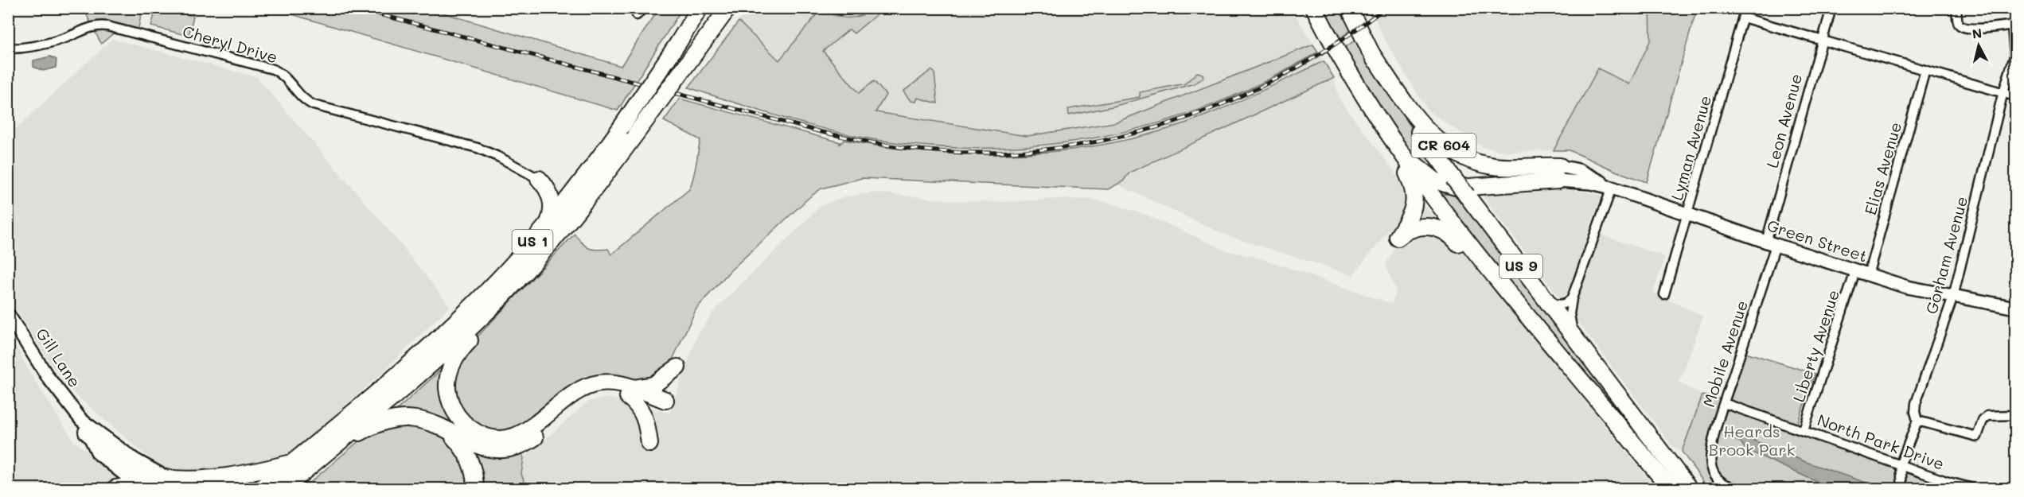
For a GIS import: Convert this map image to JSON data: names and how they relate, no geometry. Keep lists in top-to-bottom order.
{
  "streets": {
    "highway": ["CR 604", "US 1", "US 9"],
    "street": [
      "Cheryl Drive",
      "Leon Avenue",
      "Lyman Avenue",
      "Elias Avenue",
      "Green Street",
      "Gorham Avenue",
      "Liberty Avenue",
      "Mobile Avenue",
      "Gill Lane",
      "North Park Drive"
    ]
  },
  "crossings": [
    ["Leon Avenue", "Green Street"],
    ["Leon Avenue", "Mobile Avenue"],
    ["CR 604", "Green Street"],
    ["CR 604", "US 9"],
    ["Lyman Avenue", "Green Street"],
    ["Elias Avenue", "Green Street"],
    ["Green Street", "Gorham Avenue"],
    ["Green Street", "Liberty Avenue"],
    ["Green Street", "Mobile Avenue"],
    ["Gorham Avenue", "North Park Drive"],
    ["Liberty Avenue", "North Park Drive"],
    ["Mobile Avenue", "North Park Drive"]
  ],
  "parks": ["Heards Brook Park"],
  "north": "top"
}
